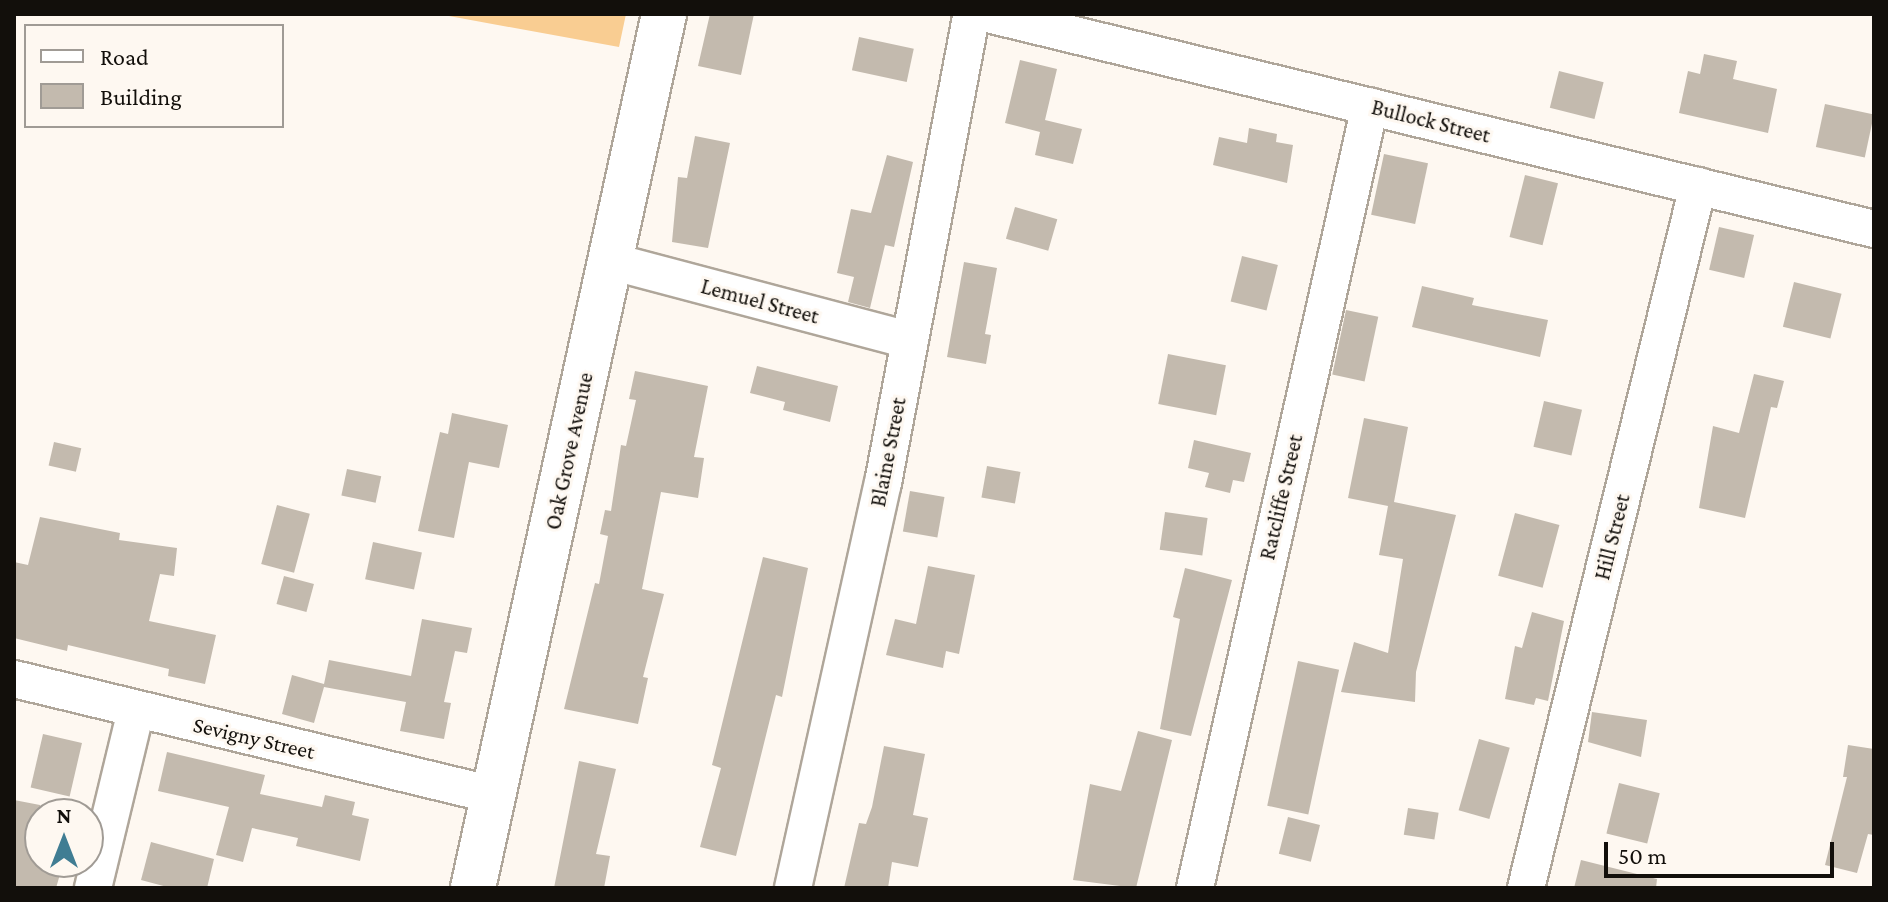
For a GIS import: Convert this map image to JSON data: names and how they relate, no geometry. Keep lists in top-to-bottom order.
{
  "streets": {
    "street": [
      "Bullock Street",
      "Lemuel Street",
      "Oak Grove Avenue",
      "Blaine Street",
      "Ratcliffe Street",
      "Hill Street",
      "Sevigny Street"
    ]
  },
  "crossings": [
    ["Bullock Street", "Ratcliffe Street"],
    ["Bullock Street", "Hill Street"],
    ["Lemuel Street", "Oak Grove Avenue"],
    ["Lemuel Street", "Blaine Street"],
    ["Oak Grove Avenue", "Sevigny Street"]
  ],
  "legend": ["Road", "Building"],
  "scale_bar": "50 m",
  "north": "top"
}
